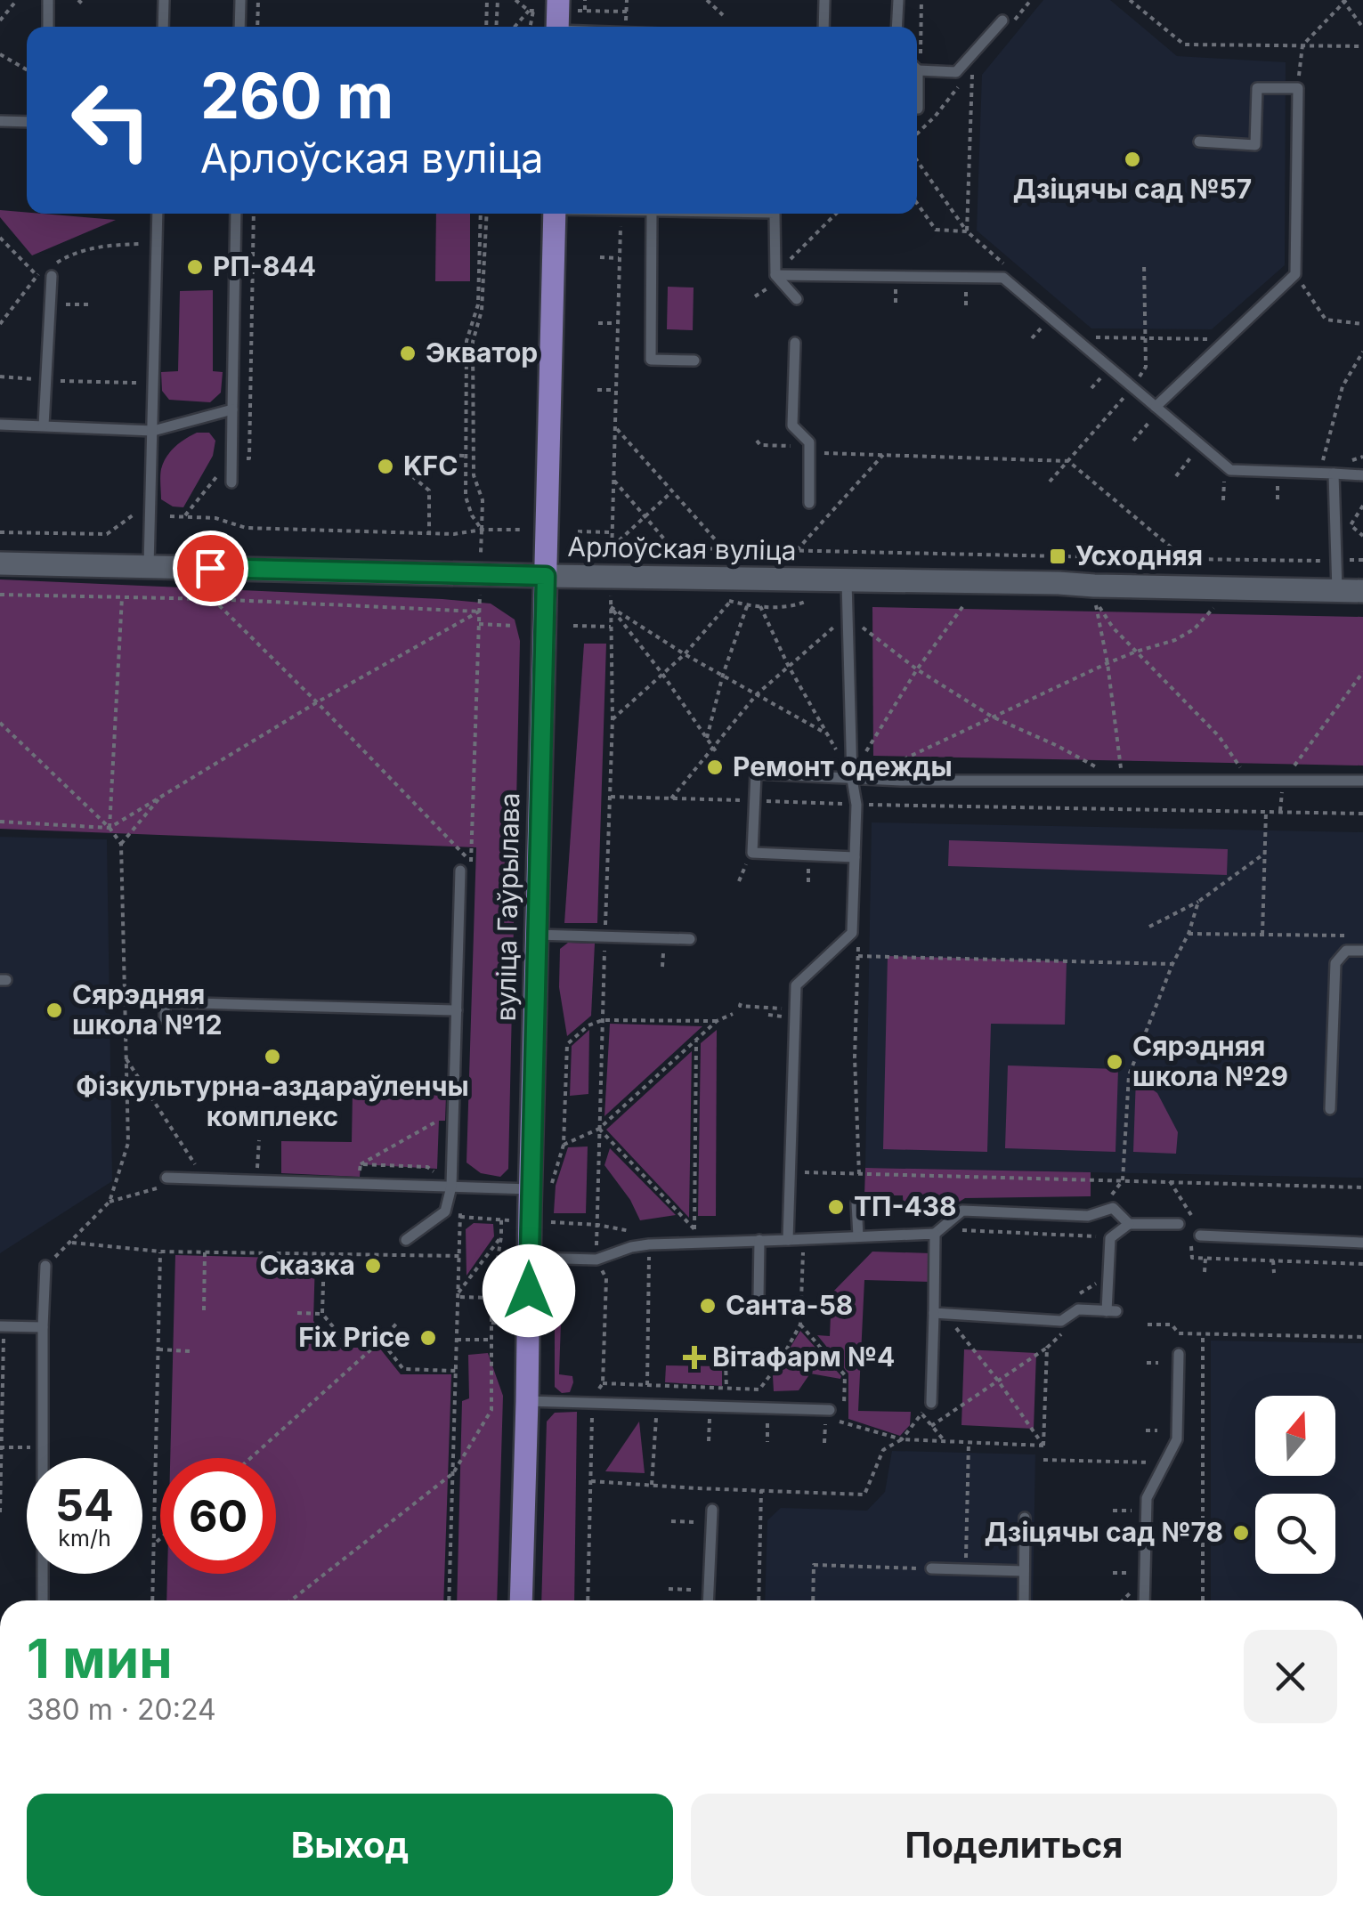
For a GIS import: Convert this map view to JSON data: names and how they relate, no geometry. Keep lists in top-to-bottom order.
{
  "streets": {
    "main road": ["вуліца Гаўрылава"],
    "street": ["Арлоўская вуліца"]
  },
  "crossings": [
    ["Арлоўская вуліца", "вуліца Гаўрылава"]
  ],
  "places": {
    "other": [
      "Дзіцячы сад №57",
      "РП-844",
      "Экватор",
      "KFC",
      "Ремонт одежды",
      "Сярэдняя школа №12",
      "Фізкультурна-аздараўленчы комплекс",
      "Сярэдняя школа №29",
      "ТП-438",
      "Сказка",
      "Санта-58",
      "Fix Price",
      "Дзіцячы сад №78"
    ],
    "transit": ["Усходняя"],
    "health": ["Вітафарм №4"]
  },
  "north": "top",
  "page": {
    "turn": ["260 m", "Арлоўская вуліца"],
    "speed": "54 km/h",
    "limit": "60",
    "heading": ["1 мин", "380 m · 20:24"],
    "buttons": ["Выход", "Поделиться"]
  }
}
